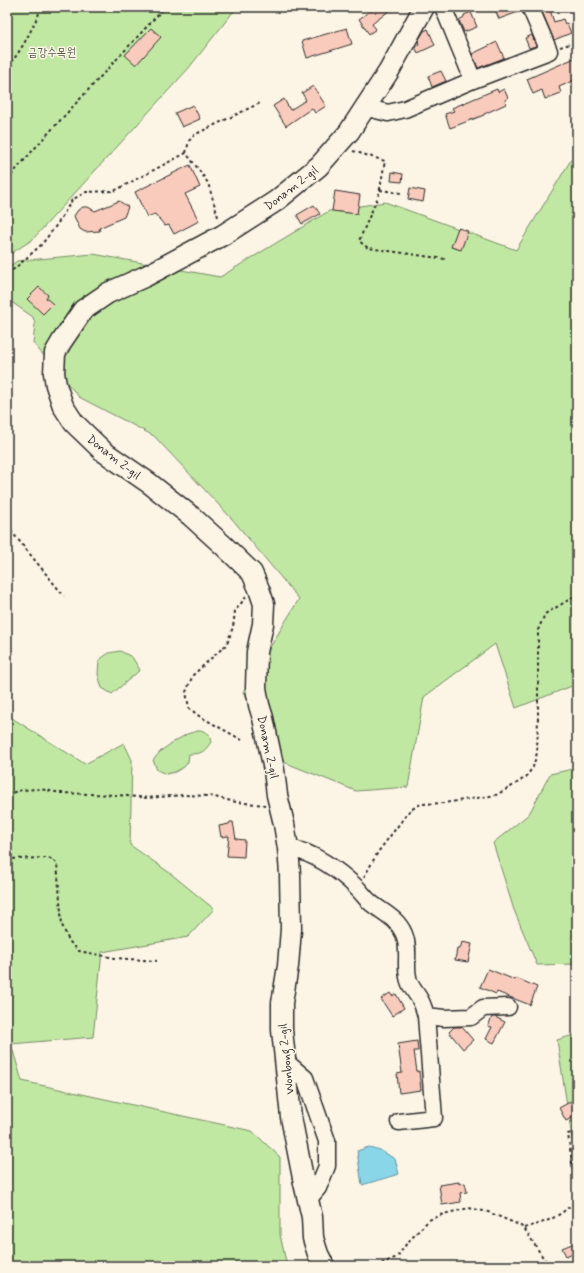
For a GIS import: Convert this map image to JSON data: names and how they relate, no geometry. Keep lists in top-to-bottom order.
{
  "streets": {
    "main road": ["Donam 2-gil", "Wonbong 2-gil"]
  },
  "crossings": [
    ["Donam 2-gil", "Wonbong 2-gil"]
  ],
  "parks": ["금강수목원"]
}
